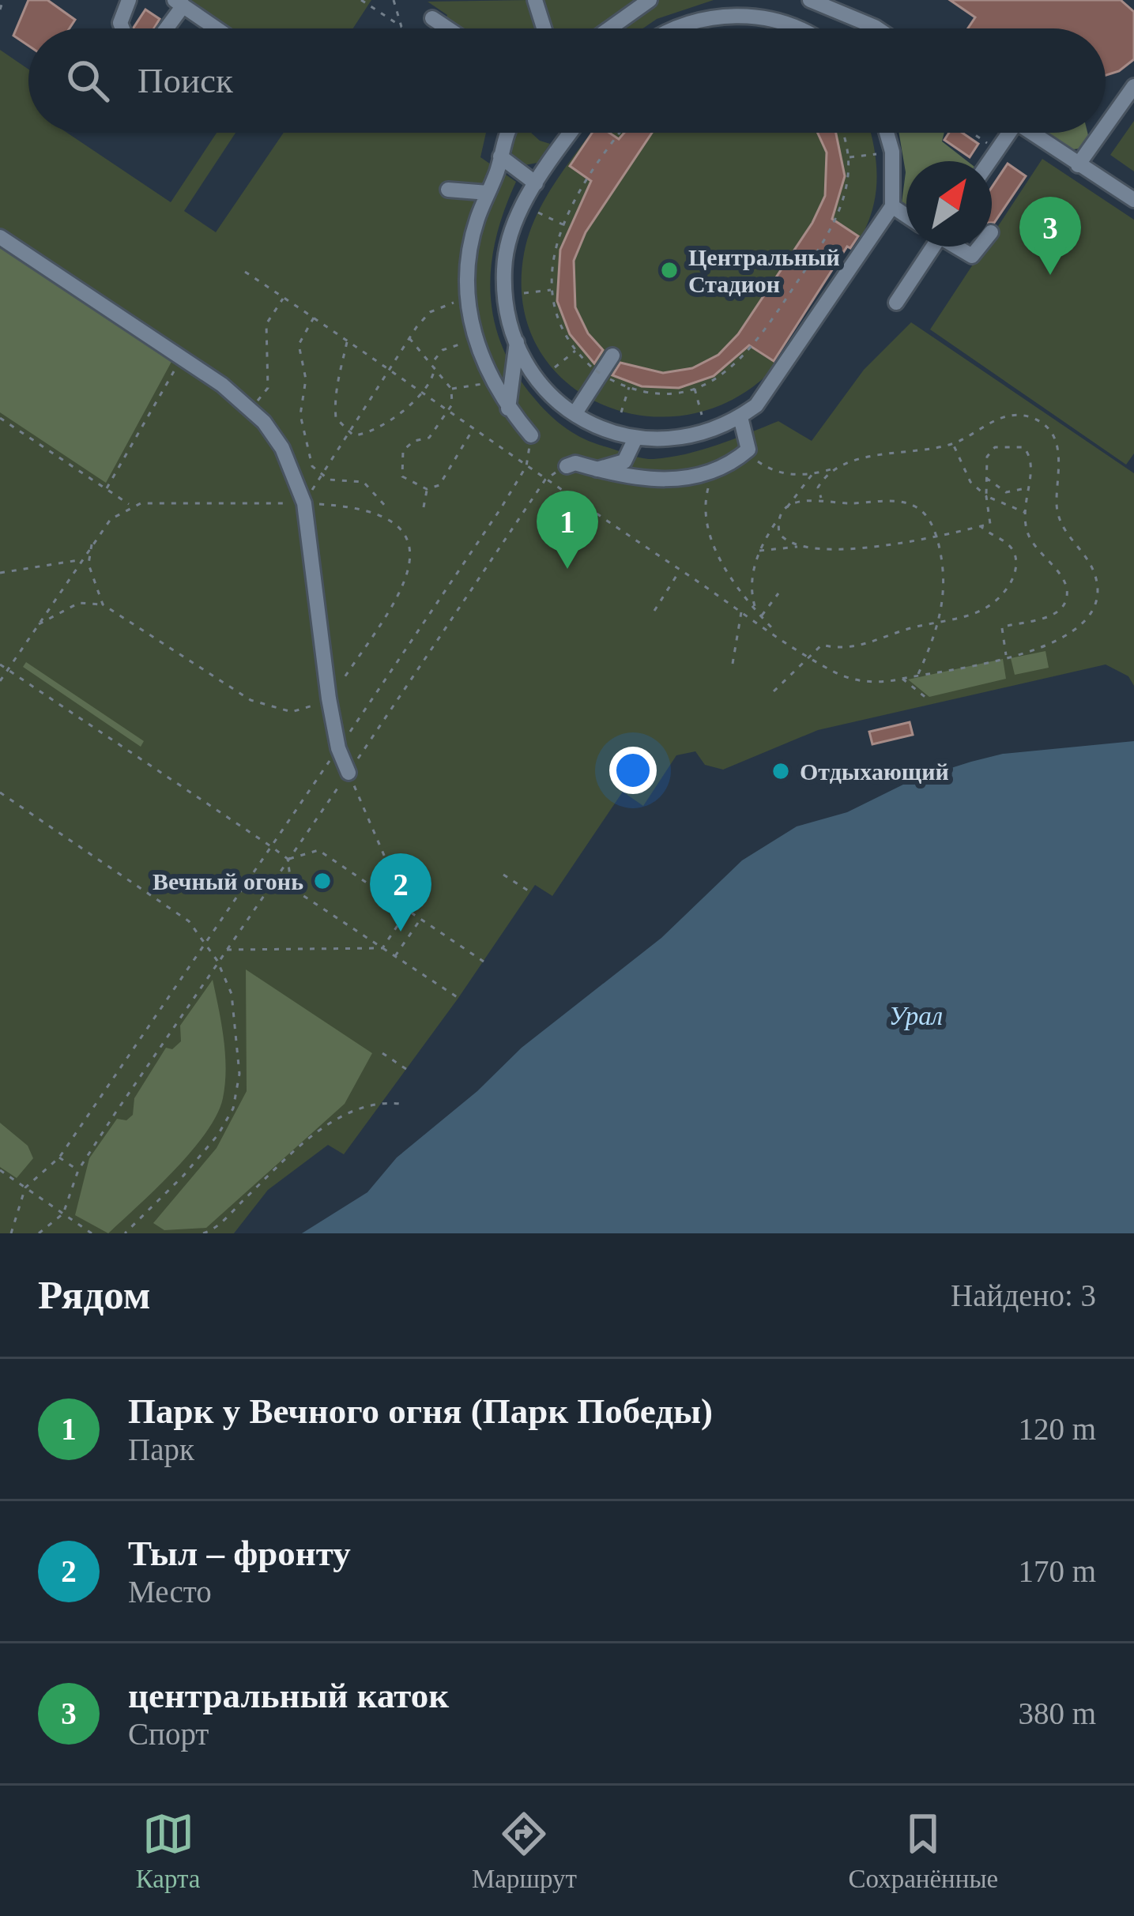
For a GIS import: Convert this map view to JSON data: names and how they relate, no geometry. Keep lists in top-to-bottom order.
{
  "water": ["Урал"],
  "places": ["Центральный Стадион", "Отдыхающий", "Вечный огонь"],
  "north": "top right",
  "page": {
    "search": "Поиск",
    "pins": ["3", "1", "2"],
    "heading": ["Рядом", "Найдено: 3"],
    "list": [
      {
        "mark": "1",
        "name": "Парк у Вечного огня (Парк Победы)",
        "note": "Парк",
        "value": "120 m"
      },
      {
        "mark": "2",
        "name": "Тыл – фронту",
        "note": "Место",
        "value": "170 m"
      },
      {
        "mark": "3",
        "name": "центральный каток",
        "note": "Спорт",
        "value": "380 m"
      }
    ],
    "nav": ["Карта", "Маршрут", "Сохранённые"]
  }
}
